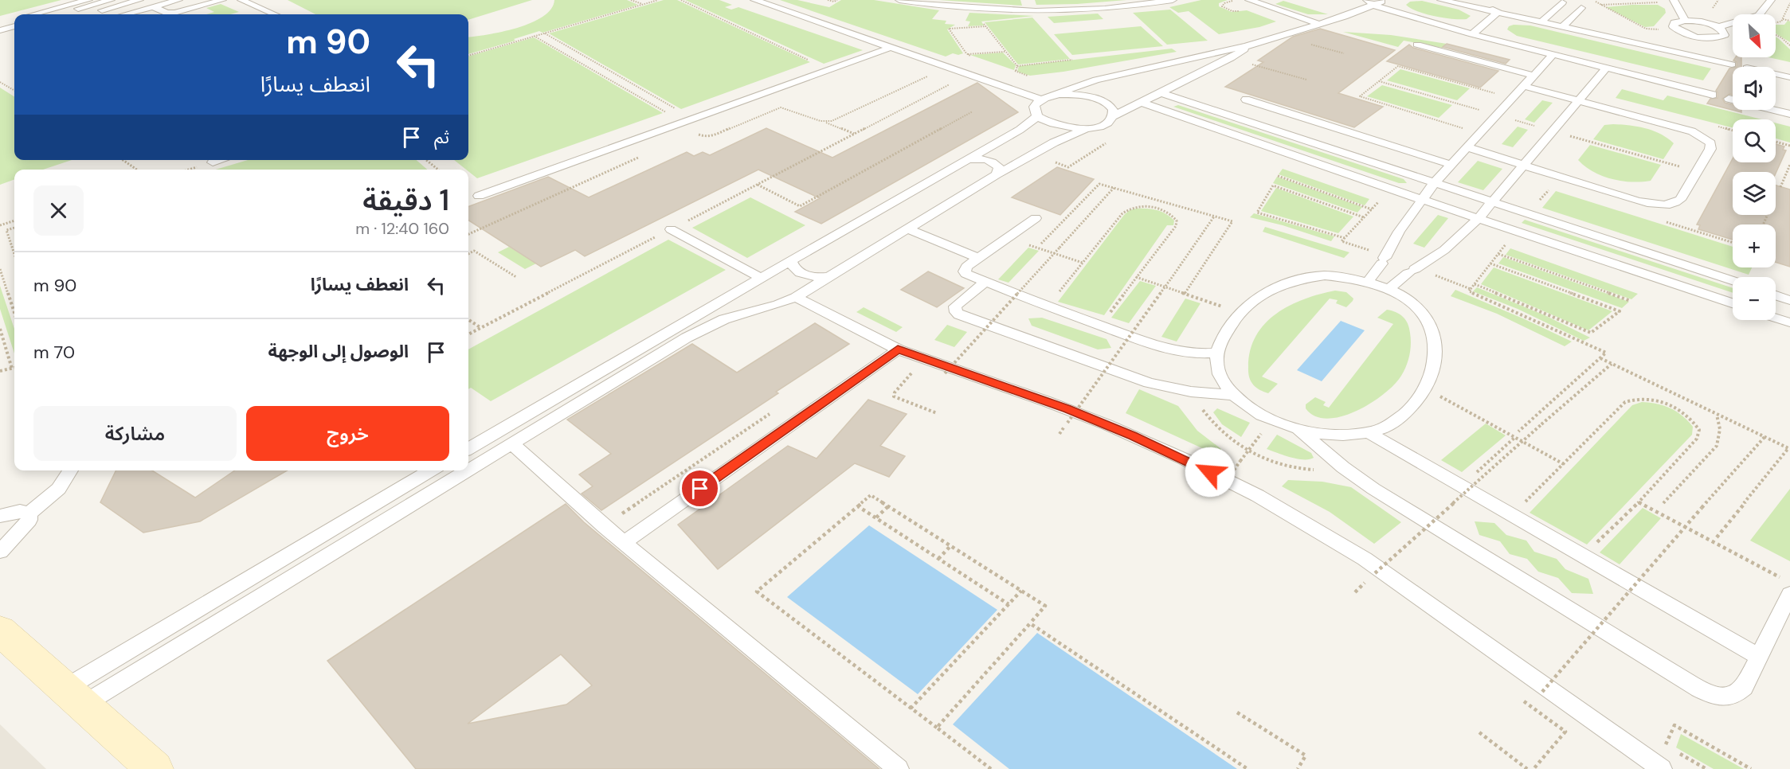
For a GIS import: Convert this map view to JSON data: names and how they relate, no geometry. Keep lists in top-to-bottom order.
{
  "north": "bottom right",
  "page": {
    "map_buttons": ["+", "−"],
    "turn": ["90 m", "انعطف يسارًا"],
    "then": "ثم",
    "heading": ["1 دقيقة", "160 m · 12:40"],
    "list": [
      {
        "name": "انعطف يسارًا",
        "value": "90 m"
      },
      {
        "name": "الوصول إلى الوجهة",
        "value": "70 m"
      }
    ],
    "buttons": ["خروج", "مشاركة"]
  }
}
